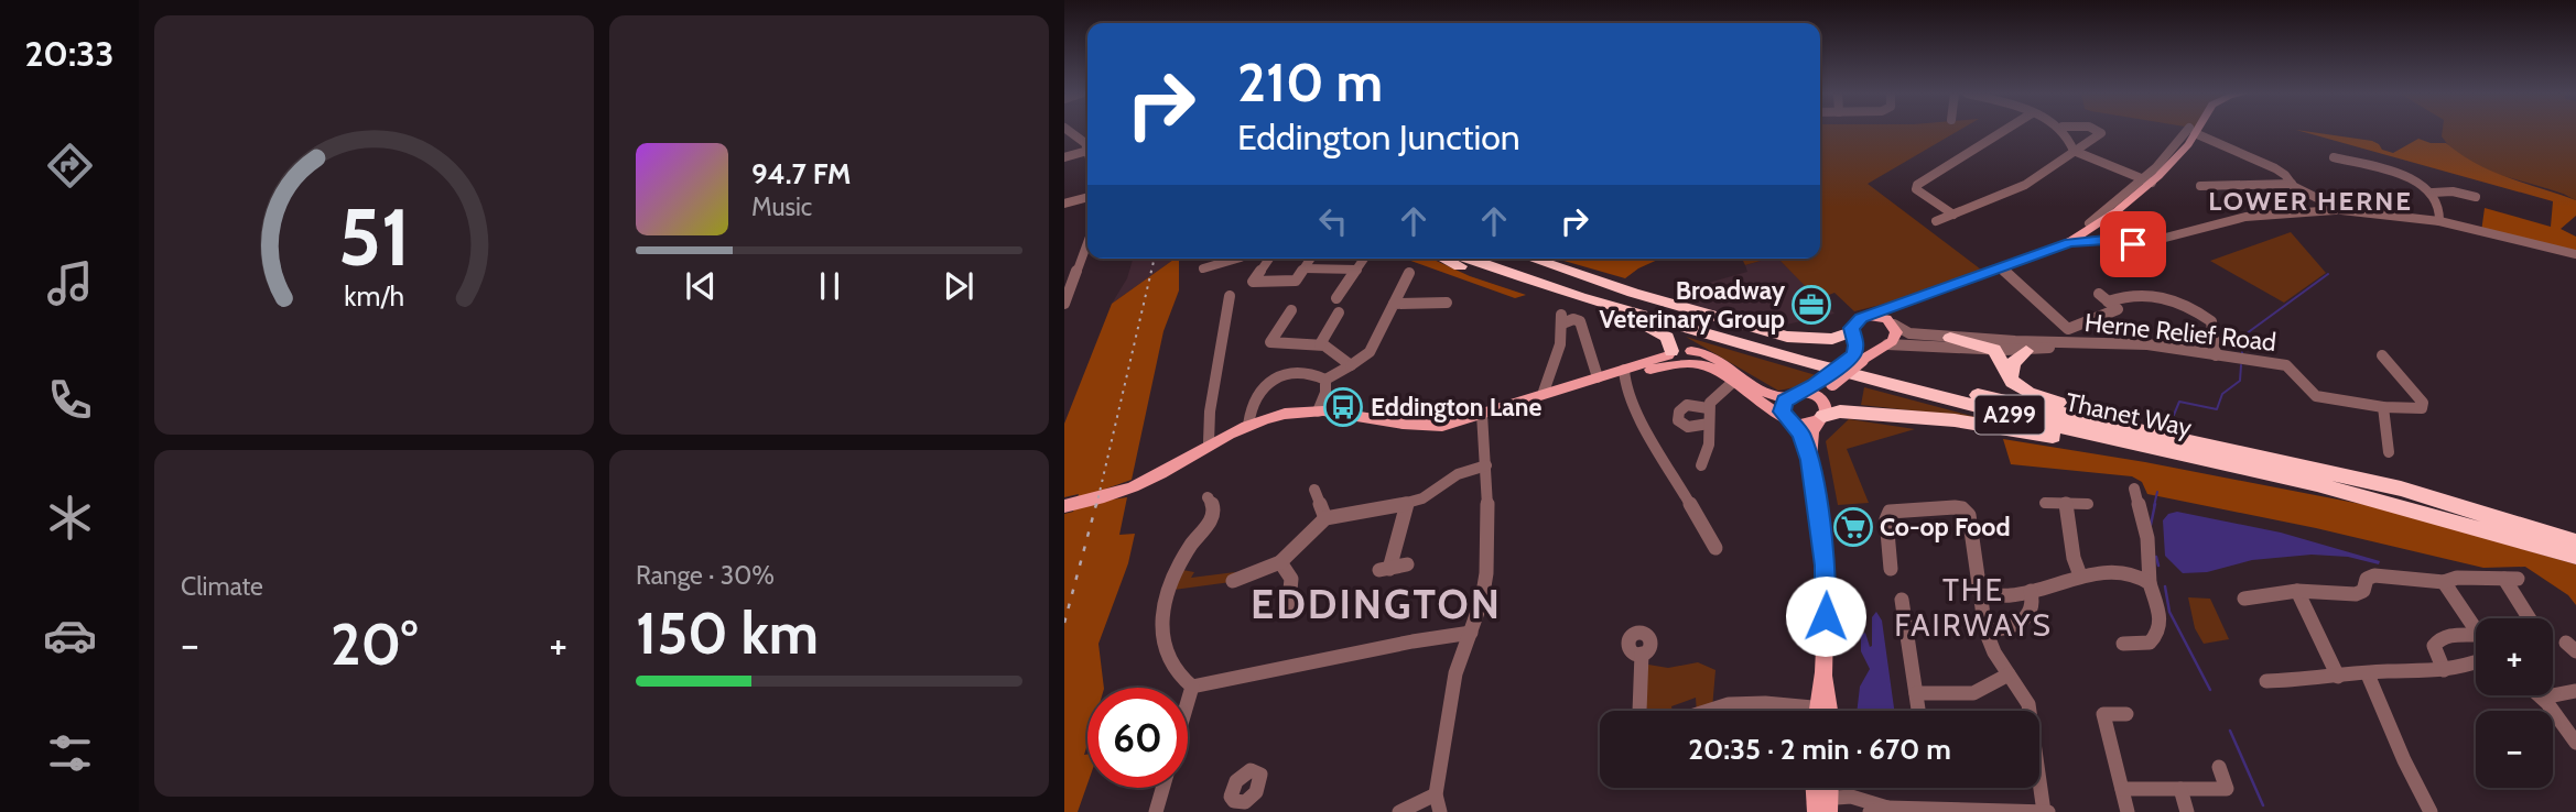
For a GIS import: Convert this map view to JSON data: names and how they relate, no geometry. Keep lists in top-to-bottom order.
{
  "streets": {
    "highway": ["A299", "Thanet Way"],
    "street": ["Herne Relief Road"]
  },
  "crossings": [
    ["Herne Relief Road", "A299"],
    ["A299", "Thanet Way"]
  ],
  "districts": ["LOWER HERNE", "THE FAIRWAYS", "EDDINGTON"],
  "places": {
    "office": ["Broadway Veterinary Group"],
    "bus stop": ["Eddington Lane"],
    "supermarket": ["Co-op Food"]
  },
  "page": {
    "tabs": "20:33",
    "turn": ["210 m", "Eddington Junction"],
    "song": ["94.7 FM", "Music"],
    "tile": [
      "Climate",
      ["Range · 30%", "150 km"]
    ],
    "heat": ["−", "20°", "+"],
    "map_buttons": ["+", "−"],
    "limit": "60",
    "trip": "20:35 · 2 min · 670 m",
    "gauge": ["51", "km/h"]
  }
}
